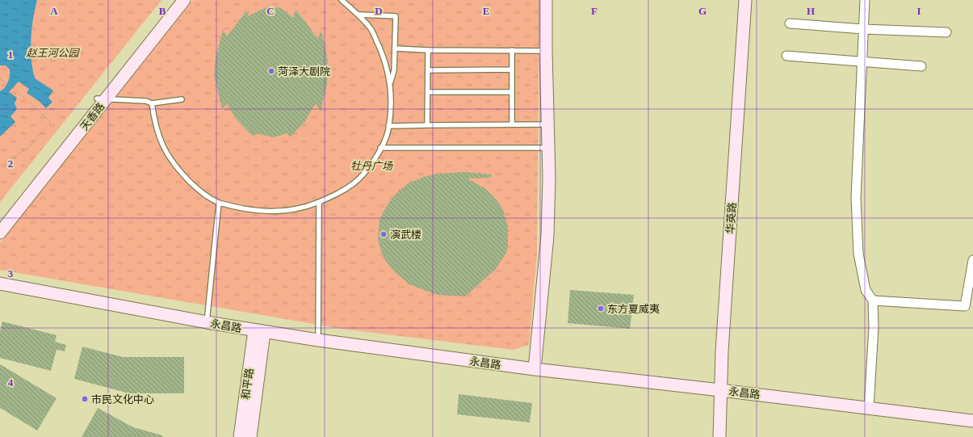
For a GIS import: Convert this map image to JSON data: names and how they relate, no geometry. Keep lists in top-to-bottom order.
{
  "streets": {
    "main road": [
      "天香路",
      "华英路",
      "永昌路",
      "和平路"
    ]
  },
  "crossings": [
    ["华英路", "永昌路"],
    ["永昌路", "和平路"]
  ],
  "parks": ["赵王河公园", "牡丹广场"],
  "places": [
    "菏泽大剧院",
    "演武楼",
    "东方夏威夷",
    "市民文化中心"
  ],
  "grid": {
    "columns": [
      "A",
      "B",
      "C",
      "D",
      "E",
      "F",
      "G",
      "H",
      "I"
    ],
    "rows": [
      "1",
      "2",
      "3",
      "4"
    ]
  }
}
